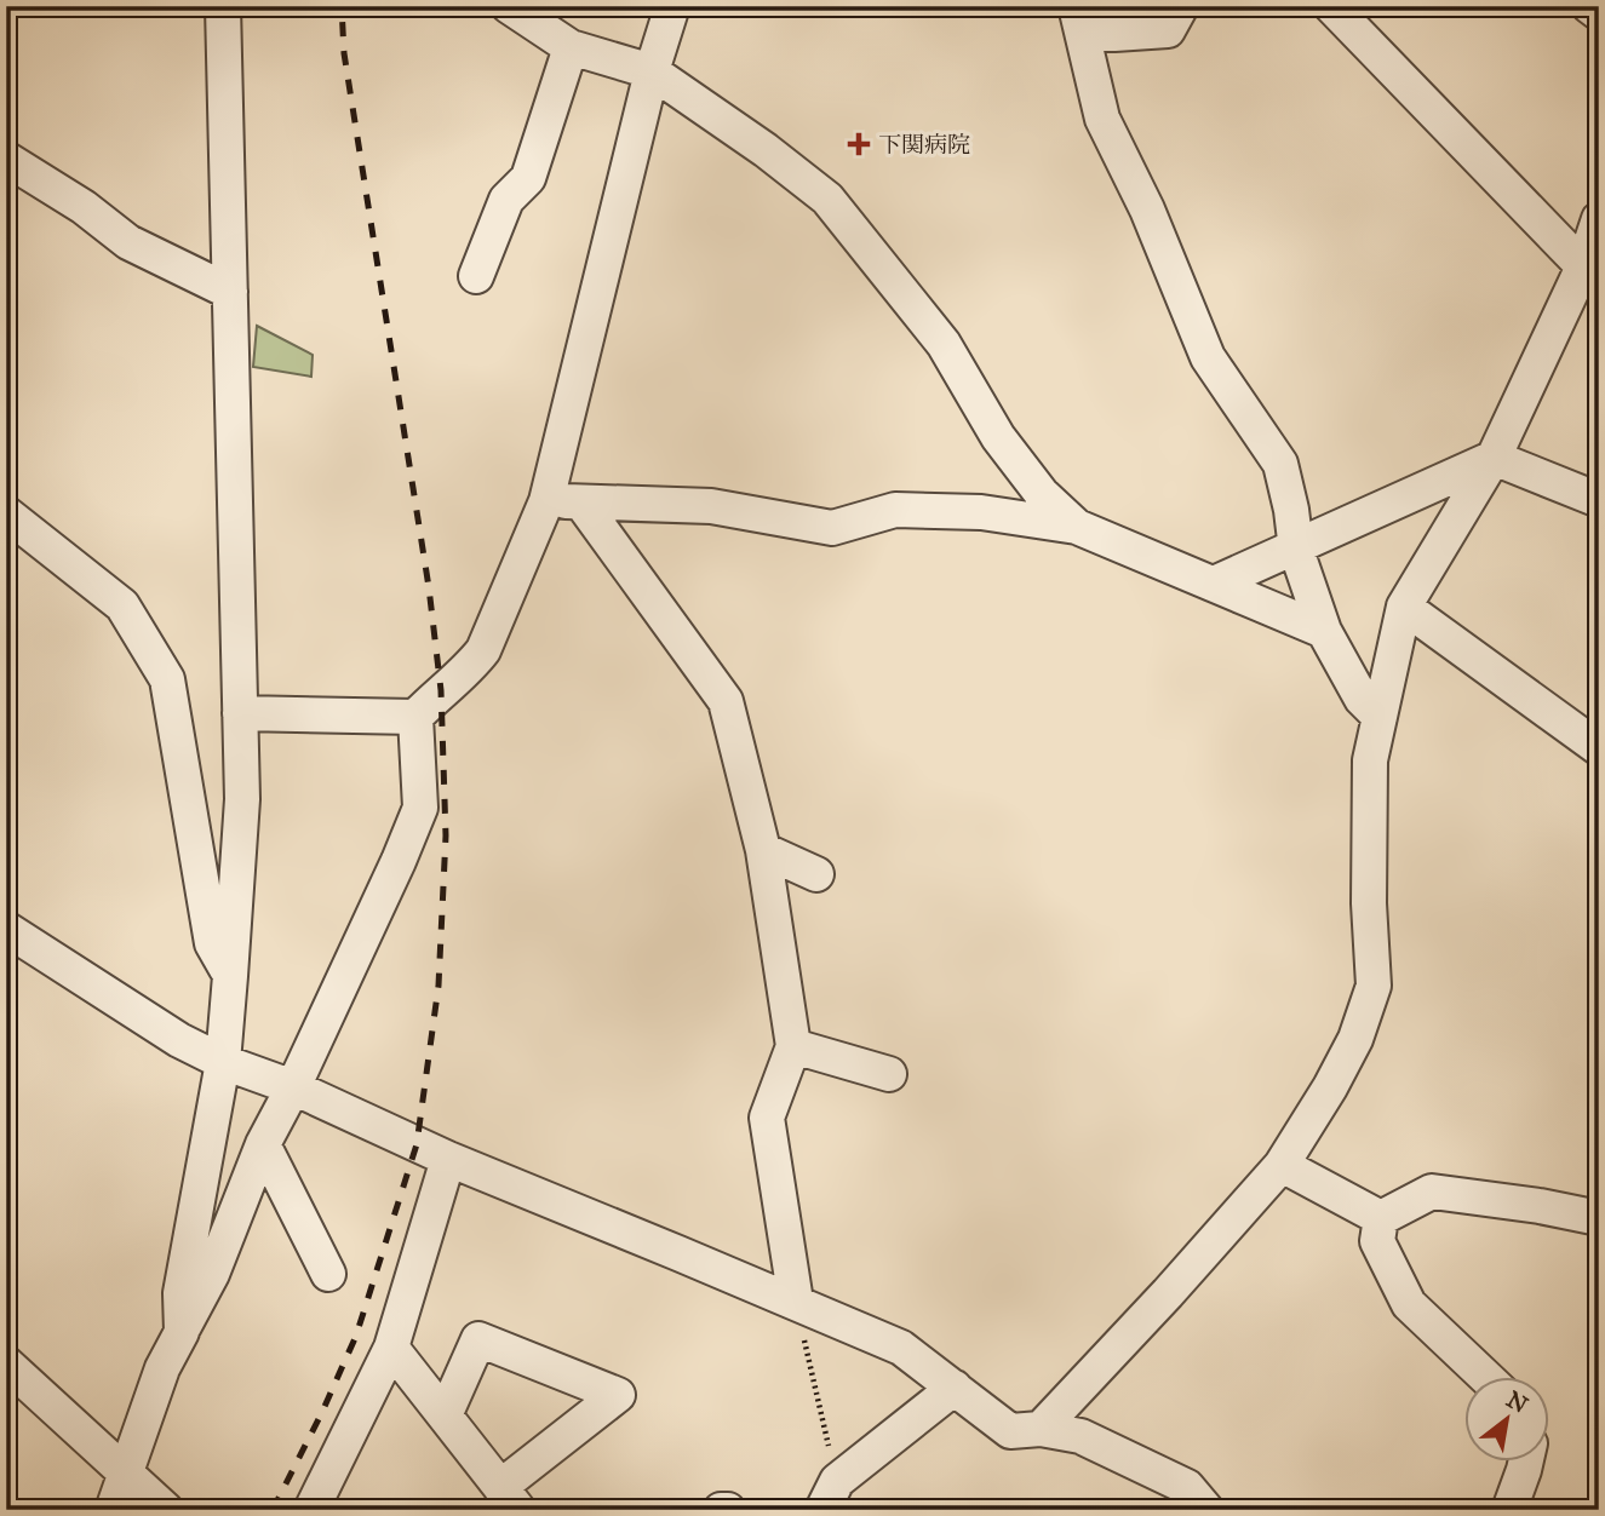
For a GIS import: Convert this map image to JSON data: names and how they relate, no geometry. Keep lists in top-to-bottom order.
{
  "places": {
    "health": ["下関病院"]
  },
  "north": "top right"
}
